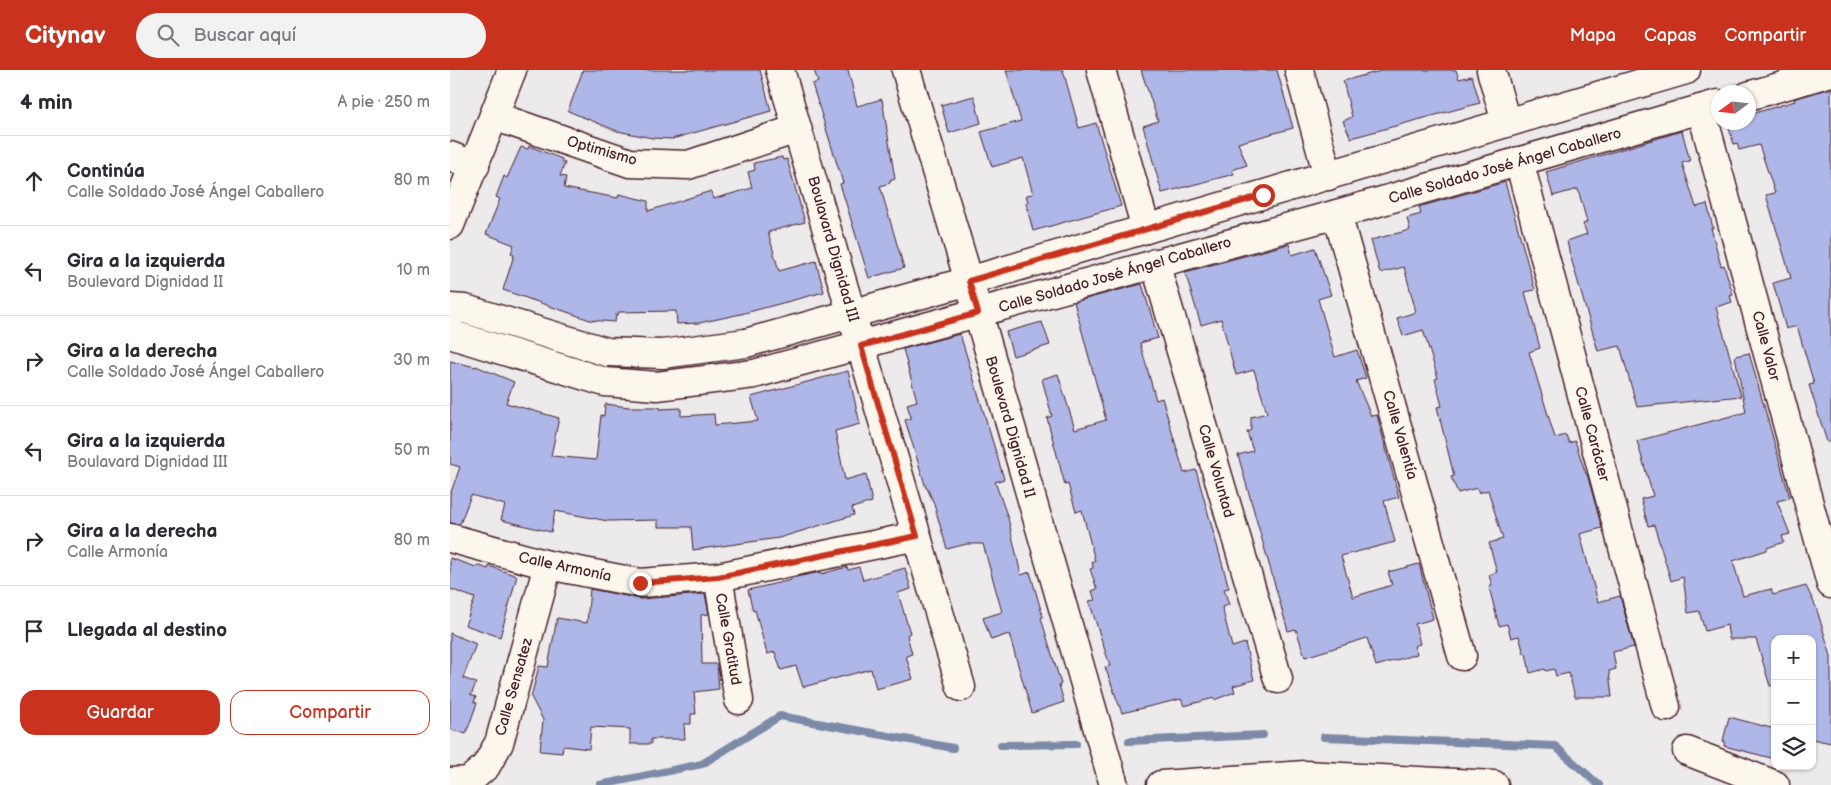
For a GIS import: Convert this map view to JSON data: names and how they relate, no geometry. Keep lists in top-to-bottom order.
{
  "streets": {
    "street": [
      "Optimismo",
      "Calle Soldado José Ángel Caballero",
      "Boulavard Dignidad III",
      "Calle Valor",
      "Boulevard Dignidad II",
      "Calle Carácter",
      "Calle Valentía",
      "Calle Voluntad",
      "Calle Armonía",
      "Calle Gratitud",
      "Calle Sensatez"
    ]
  },
  "crossings": [
    ["Optimismo", "Boulavard Dignidad III"],
    ["Calle Soldado José Ángel Caballero", "Boulavard Dignidad III"],
    ["Calle Soldado José Ángel Caballero", "Calle Valor"],
    ["Calle Soldado José Ángel Caballero", "Boulevard Dignidad II"],
    ["Calle Soldado José Ángel Caballero", "Calle Carácter"],
    ["Calle Soldado José Ángel Caballero", "Calle Valentía"],
    ["Calle Soldado José Ángel Caballero", "Calle Voluntad"],
    ["Boulavard Dignidad III", "Calle Armonía"],
    ["Calle Armonía", "Calle Gratitud"],
    ["Calle Armonía", "Calle Sensatez"]
  ],
  "north": "left",
  "page": {
    "header": "Citynav",
    "search": "Buscar aquí",
    "nav": ["Mapa", "Capas", "Compartir"],
    "heading": ["4 min", "A pie · 250 m"],
    "list": [
      ["Continúa", "Calle Soldado José Ángel Caballero", "80 m"],
      ["Gira a la izquierda", "Boulevard Dignidad II", "10 m"],
      ["Gira a la derecha", "Calle Soldado José Ángel Caballero", "30 m"],
      ["Gira a la izquierda", "Boulavard Dignidad III", "50 m"],
      ["Gira a la derecha", "Calle Armonía", "80 m"],
      "Llegada al destino"
    ],
    "map_buttons": ["+", "−"],
    "buttons": ["Guardar", "Compartir"]
  }
}
